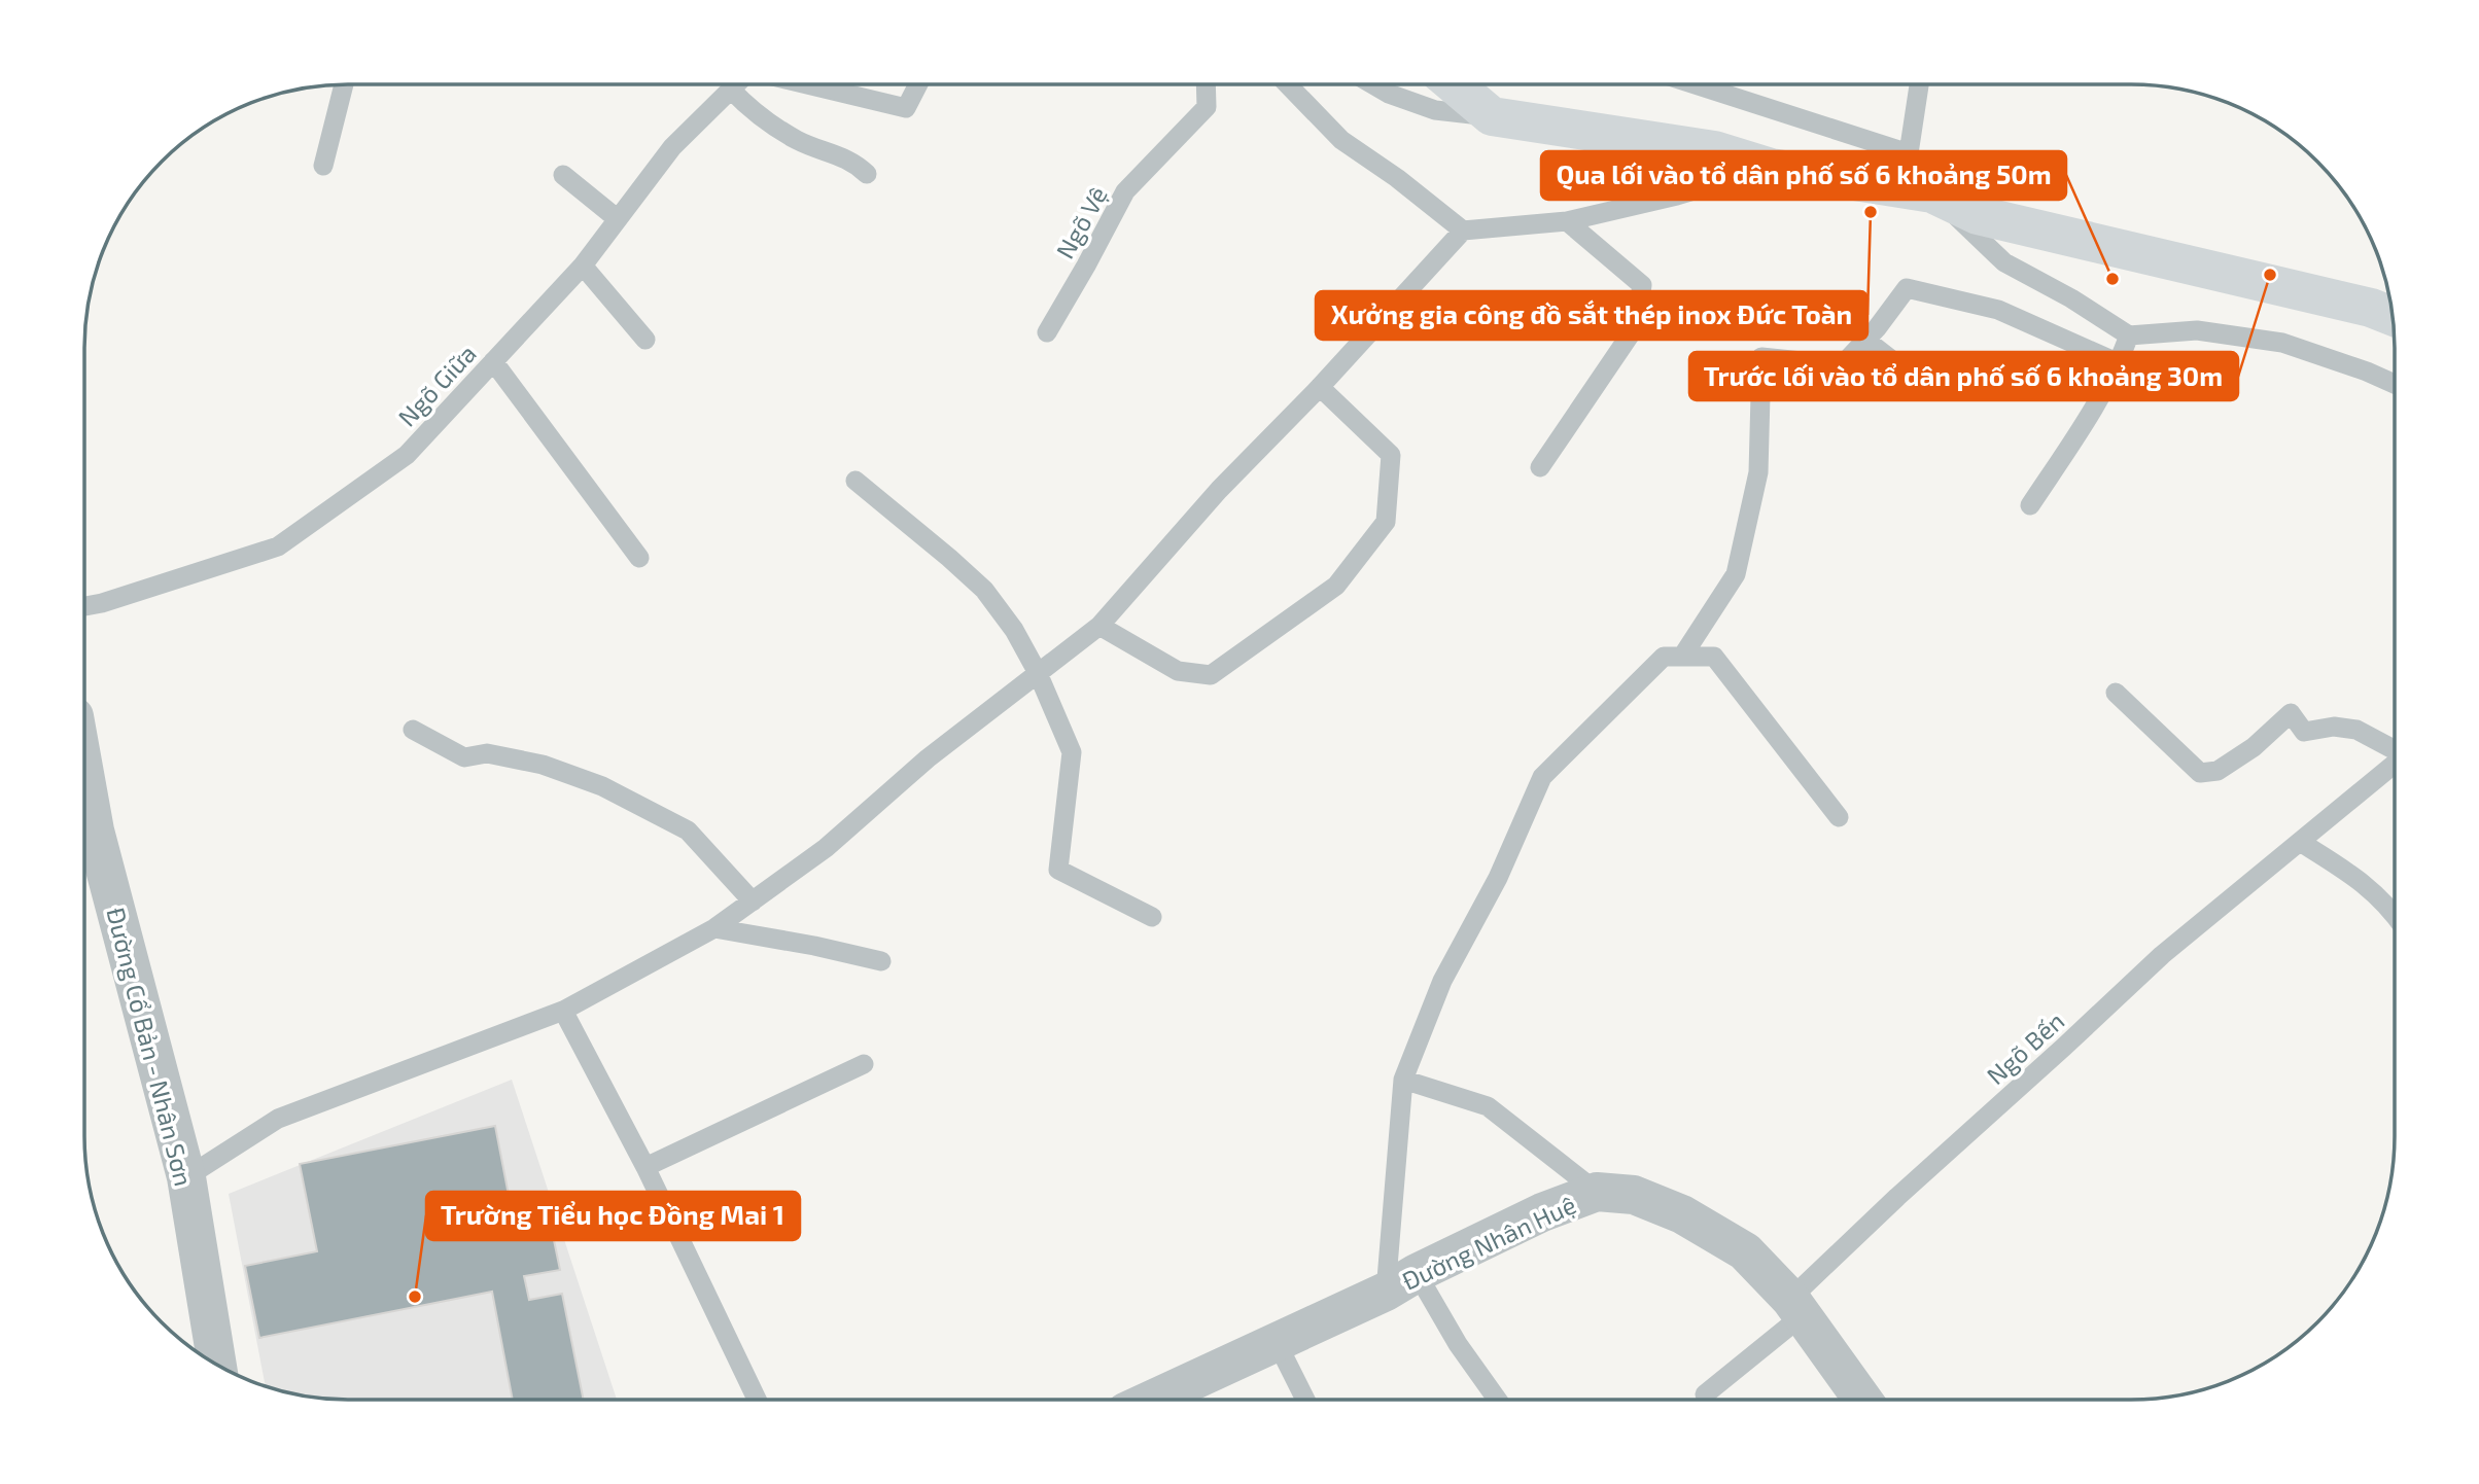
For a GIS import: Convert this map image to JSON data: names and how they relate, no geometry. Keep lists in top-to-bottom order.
{
  "streets": {
    "street": ["Đường Cổ Bản - Nhân Sơn", "Đường Nhân Huệ"],
    "lane": ["Ngõ Vệ", "Ngõ Giữa", "Ngõ Bến"]
  },
  "crossings": [
    ["Ngõ Bến", "Đường Nhân Huệ"]
  ],
  "places": [
    "Xưởng gia công đồ sắt thép inox Đức Toàn",
    "Trước lối vào tổ dân phố số 6 khoảng 30m",
    "Qua lối vào tổ dân phố số 6 khoảng 50m",
    "Trường Tiểu học Đồng Mai 1"
  ]
}
